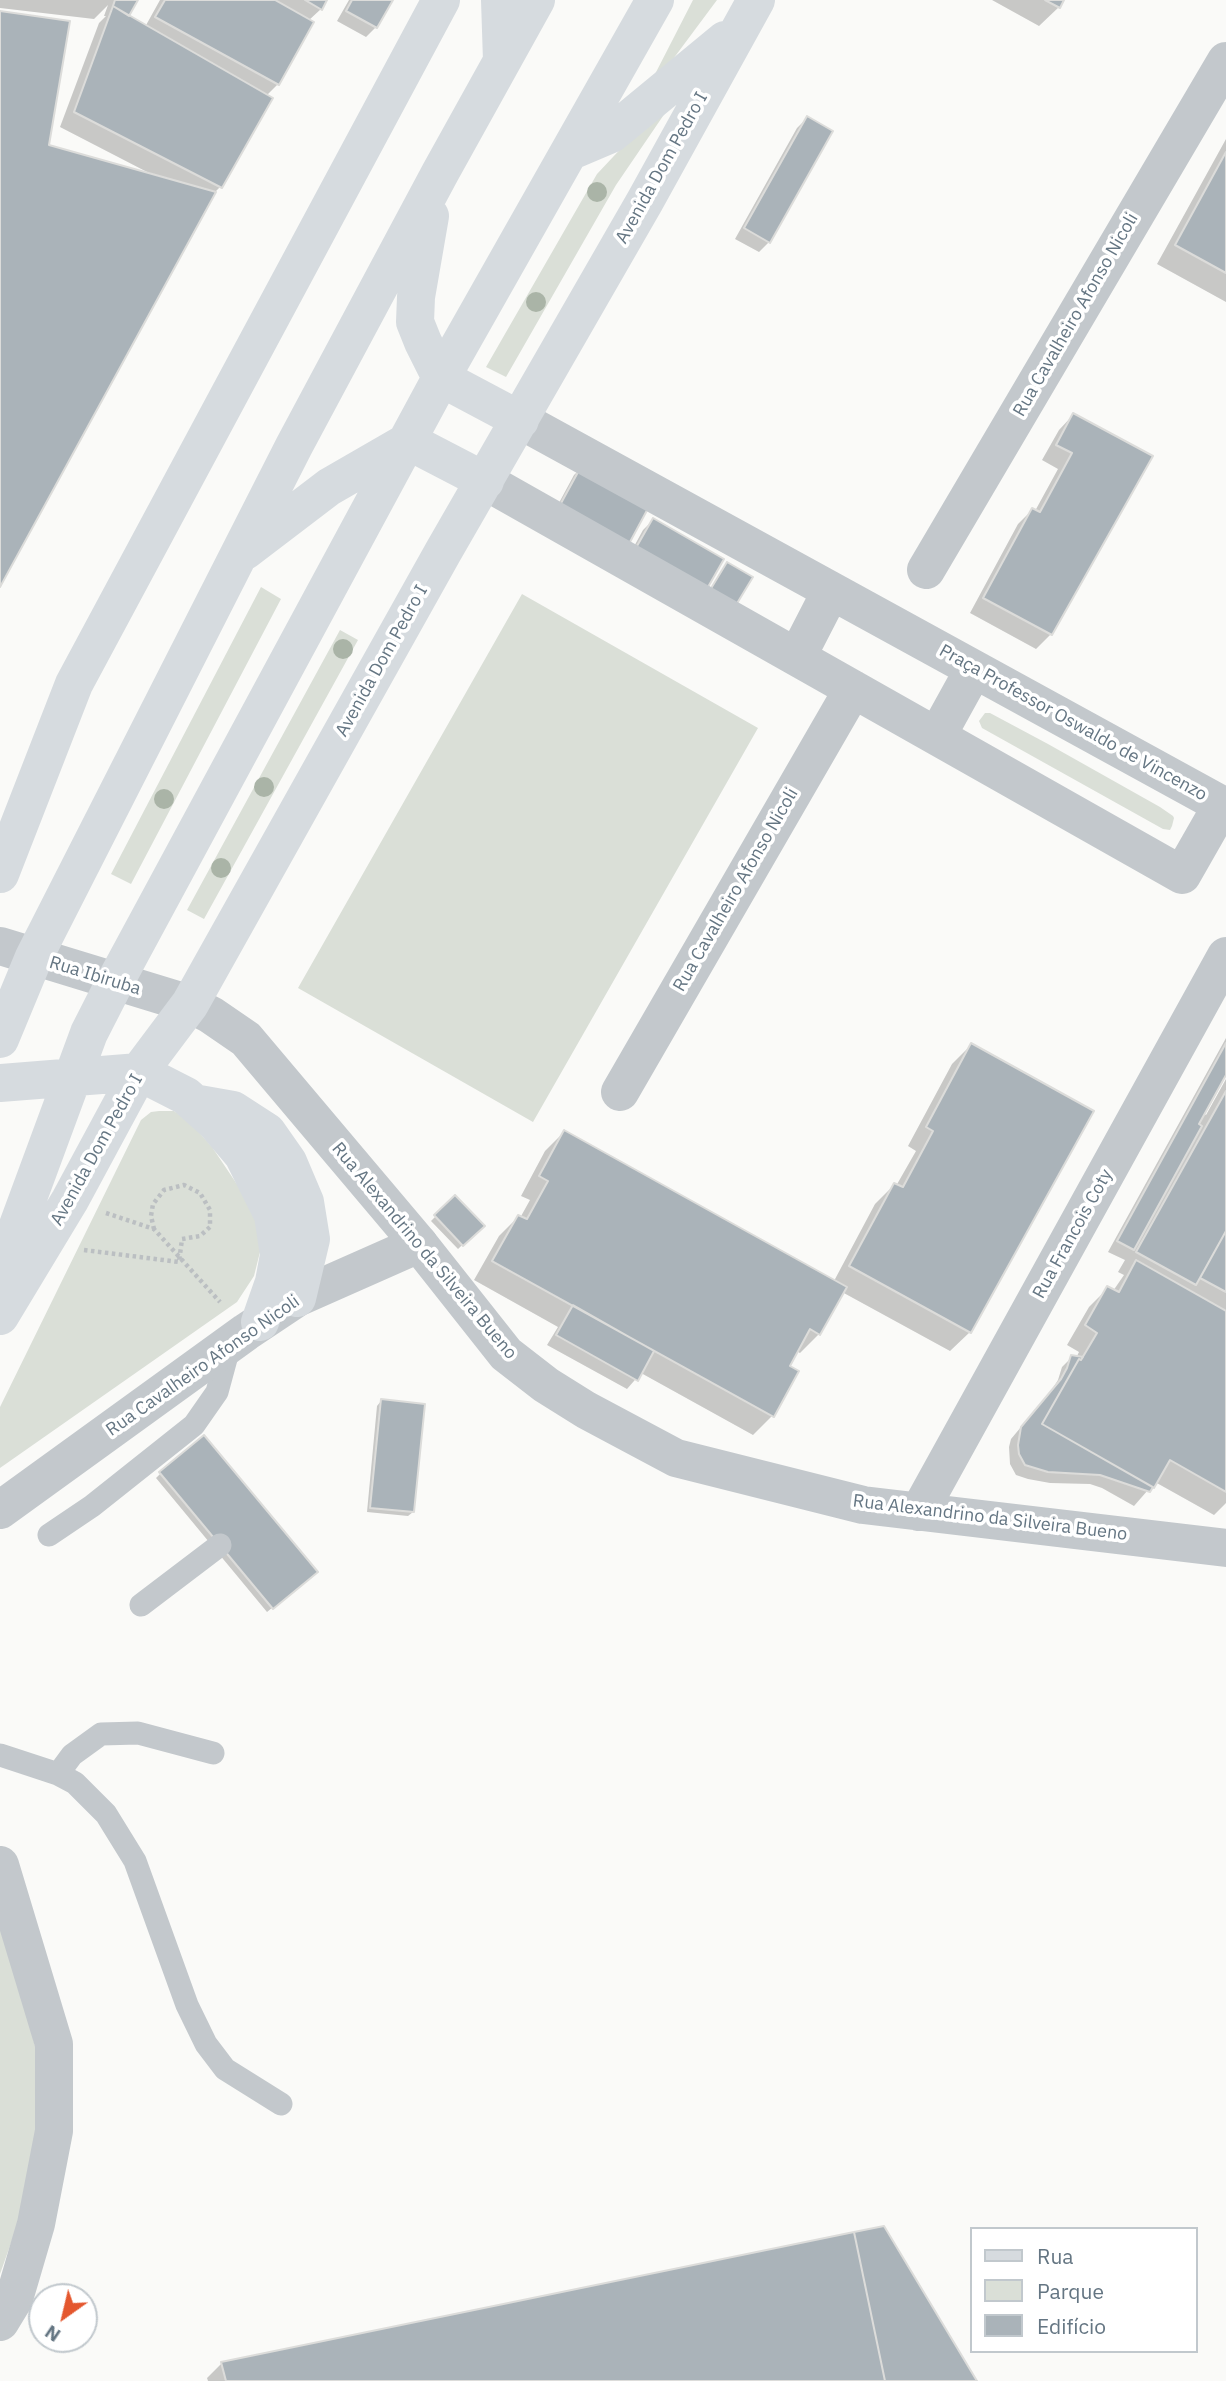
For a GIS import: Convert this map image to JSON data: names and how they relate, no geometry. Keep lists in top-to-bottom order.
{
  "streets": {
    "main road": ["Avenida Dom Pedro I"],
    "street": [
      "Rua Cavalheiro Afonso Nicoli",
      "Praça Professor Oswaldo de Vincenzo",
      "Rua Ibiruba",
      "Rua Francois Coty",
      "Rua Alexandrino da Silveira Bueno"
    ]
  },
  "crossings": [
    ["Avenida Dom Pedro I", "Praça Professor Oswaldo de Vincenzo"],
    ["Avenida Dom Pedro I", "Rua Ibiruba"],
    ["Avenida Dom Pedro I", "Rua Alexandrino da Silveira Bueno"],
    ["Rua Cavalheiro Afonso Nicoli", "Praça Professor Oswaldo de Vincenzo"],
    ["Rua Cavalheiro Afonso Nicoli", "Rua Alexandrino da Silveira Bueno"],
    ["Rua Ibiruba", "Rua Alexandrino da Silveira Bueno"],
    ["Rua Francois Coty", "Rua Alexandrino da Silveira Bueno"]
  ],
  "legend": ["Rua", "Parque", "Edifício"],
  "north": "bottom left"
}
